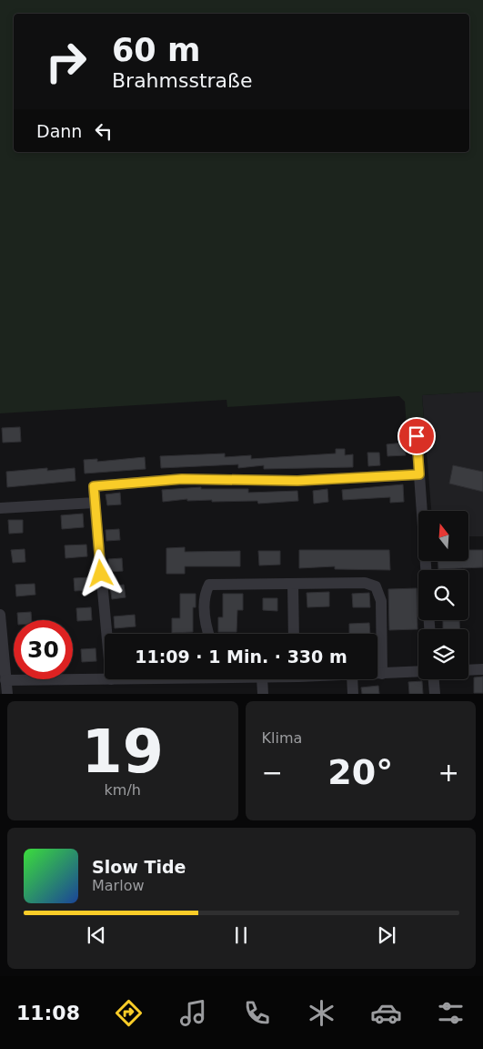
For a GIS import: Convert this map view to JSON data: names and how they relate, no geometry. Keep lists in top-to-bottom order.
{
  "north": "top",
  "page": {
    "turn": ["60 m", "Brahmsstraße"],
    "then": "Dann",
    "limit": "30",
    "trip": "11:09 · 1 Min. · 330 m",
    "tile": [
      ["19", "km/h"],
      "Klima"
    ],
    "heat": ["−", "20°", "+"],
    "song": ["Slow Tide", "Marlow"],
    "tabs": "11:08"
  }
}
